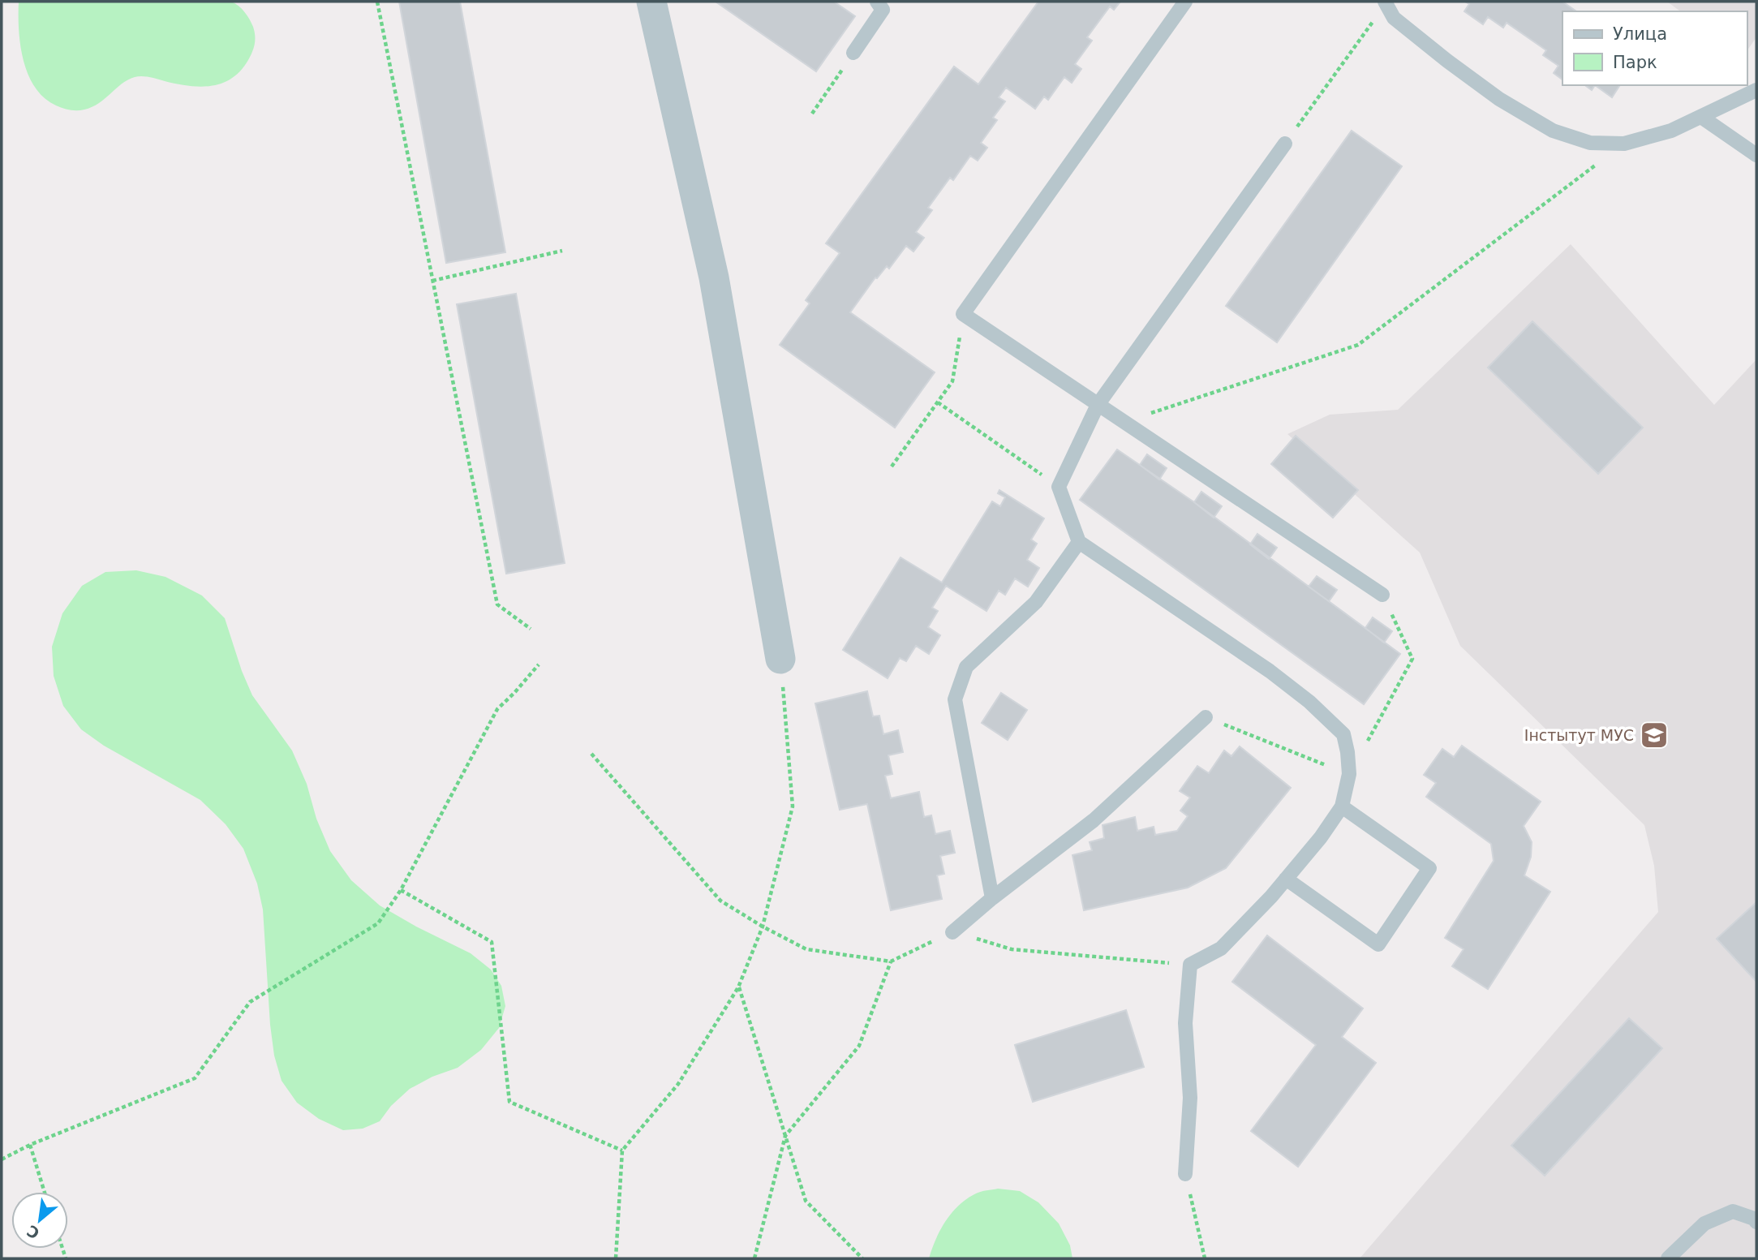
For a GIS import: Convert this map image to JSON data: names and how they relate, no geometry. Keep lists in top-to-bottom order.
{
  "places": {
    "school or university": ["Інстытут МУС"]
  },
  "legend": ["Улица", "Парк"],
  "north": "bottom left"
}
